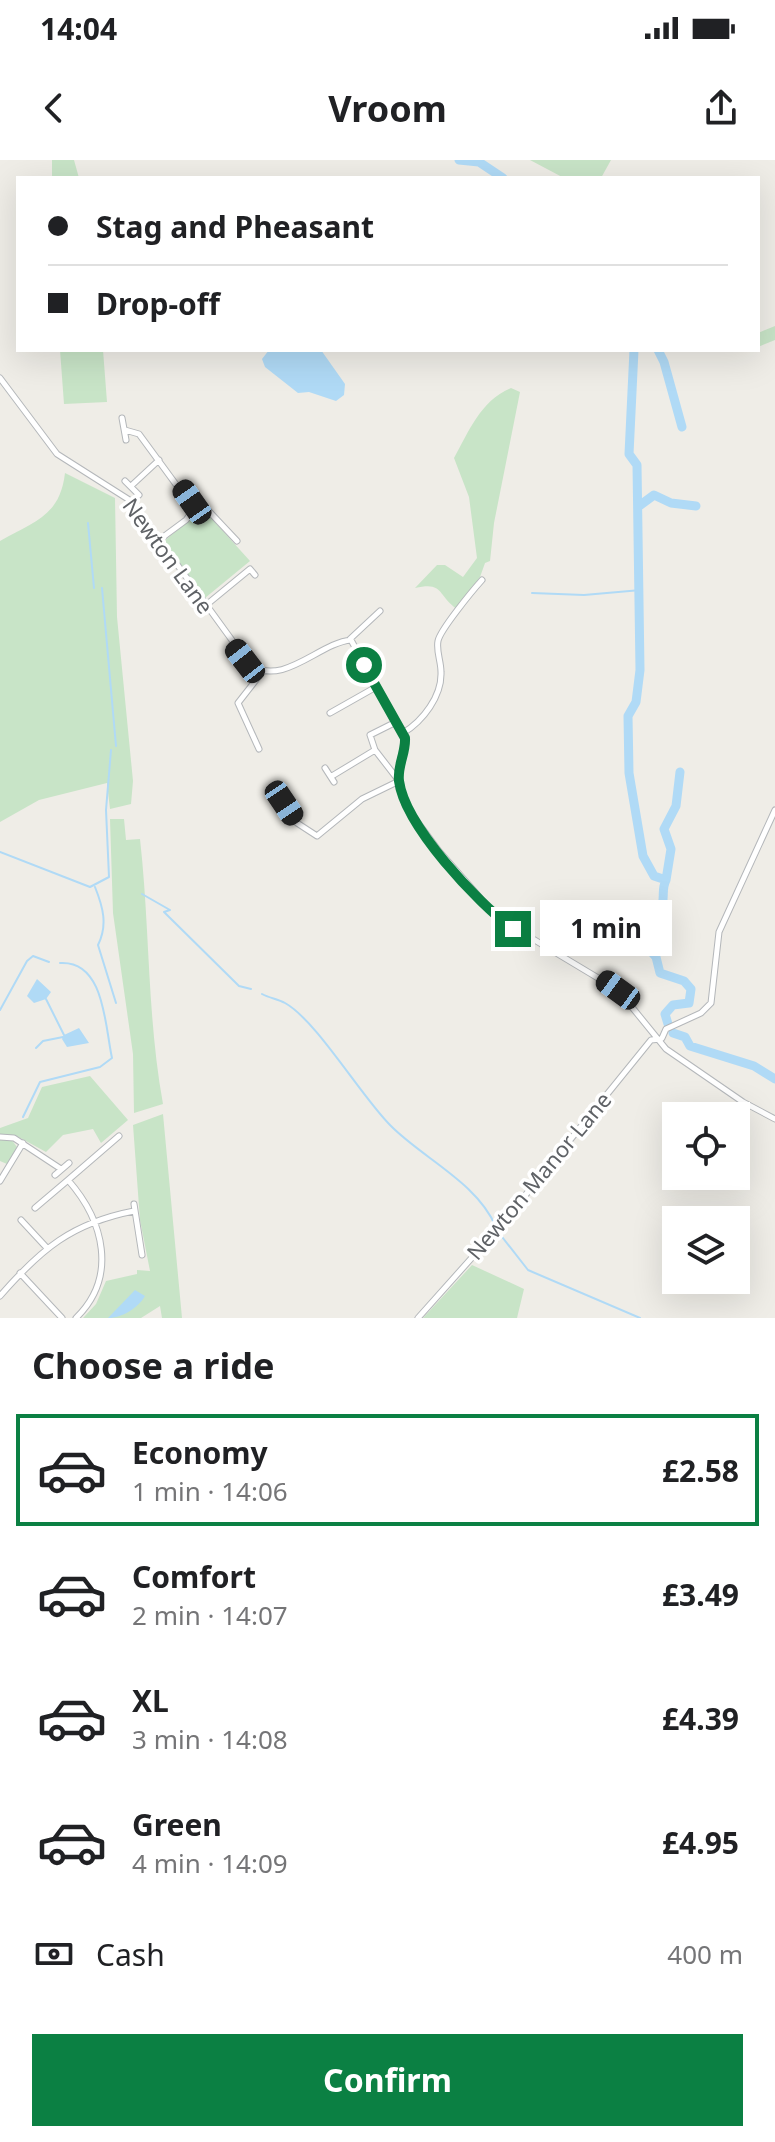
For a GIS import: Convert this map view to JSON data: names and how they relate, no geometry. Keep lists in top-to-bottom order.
{
  "streets": {
    "street": ["Newton Lane", "Newton Manor Lane"]
  },
  "page": {
    "status": "14:04",
    "header": "Vroom",
    "banner": ["Stag and Pheasant", "Drop-off"],
    "bubble": "1 min",
    "heading": "Choose a ride",
    "list": [
      {
        "name": "Economy",
        "note": "1 min · 14:06",
        "value": "£2.58"
      },
      {
        "name": "Comfort",
        "note": "2 min · 14:07",
        "value": "£3.49"
      },
      {
        "name": "XL",
        "note": "3 min · 14:08",
        "value": "£4.39"
      },
      {
        "name": "Green",
        "note": "4 min · 14:09",
        "value": "£4.95"
      }
    ],
    "pay": ["Cash", "400 m"],
    "buttons": "Confirm"
  }
}
